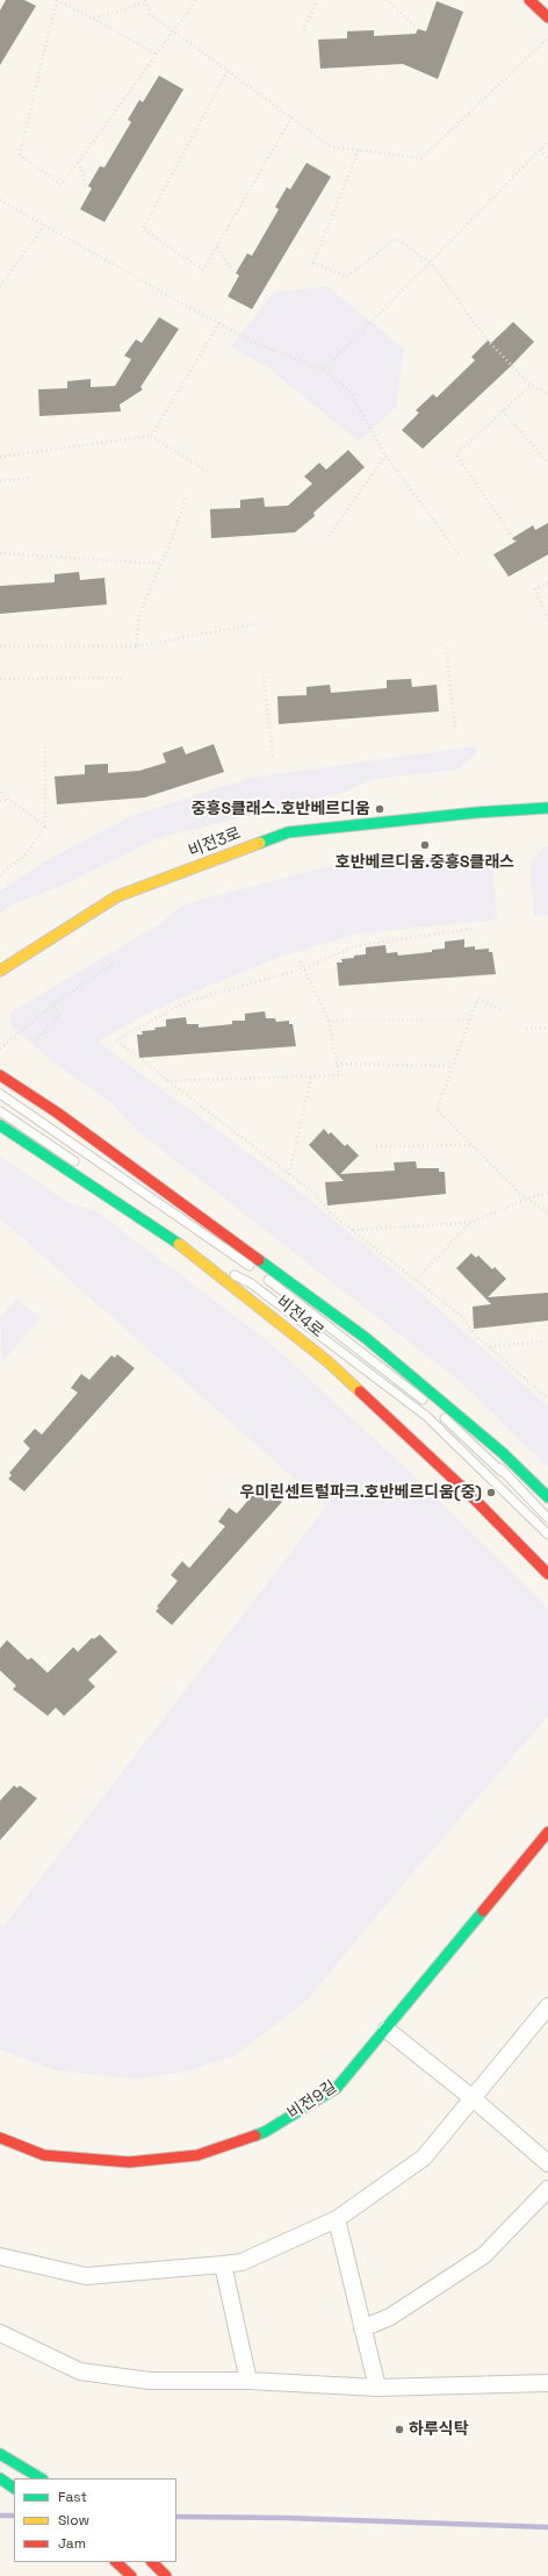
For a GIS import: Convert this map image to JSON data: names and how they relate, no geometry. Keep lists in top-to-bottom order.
{
  "streets": {
    "street": ["비전3로", "비전4로", "비전9길"]
  },
  "places": [
    "중흥S클래스.호반베르디움",
    "호반베르디움.중흥S클래스",
    "우미린센트럴파크.호반베르디움(중)",
    "하루식탁"
  ],
  "legend": ["Fast", "Slow", "Jam"]
}
